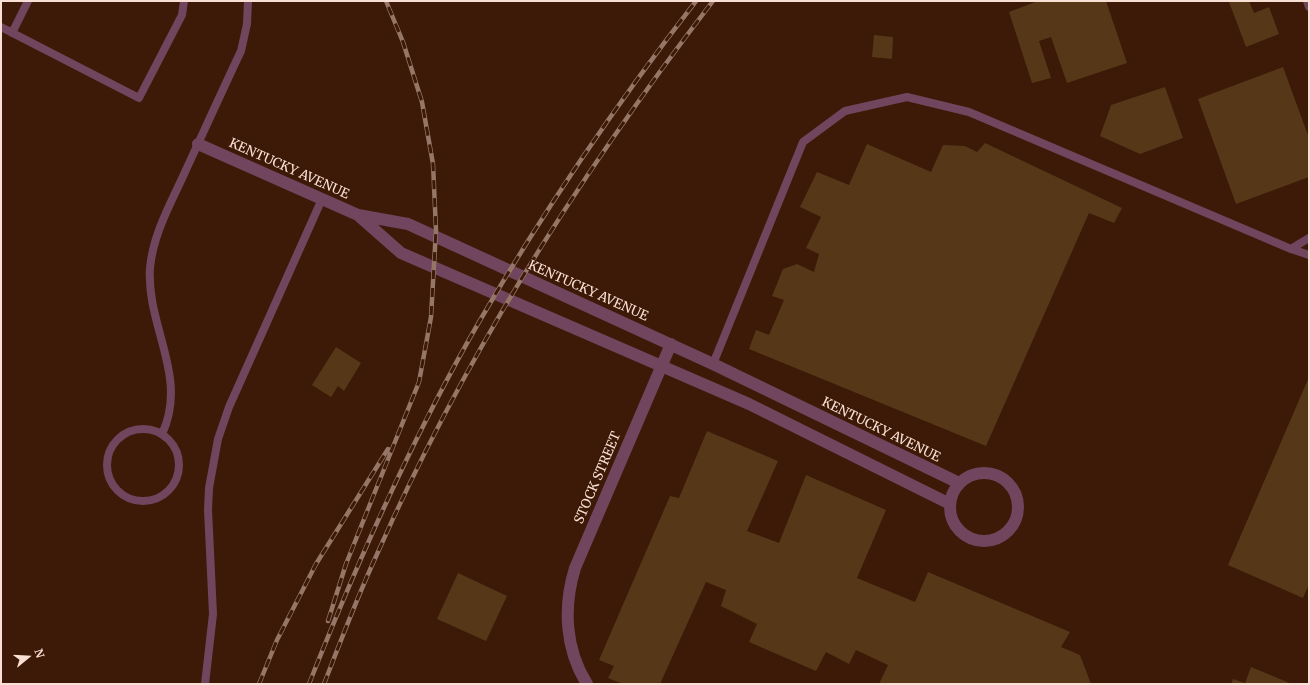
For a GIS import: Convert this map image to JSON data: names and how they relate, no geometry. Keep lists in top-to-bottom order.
{
  "streets": {
    "street": ["KENTUCKY AVENUE", "STOCK STREET"]
  },
  "crossings": [
    ["KENTUCKY AVENUE", "STOCK STREET"]
  ],
  "north": "right"
}
